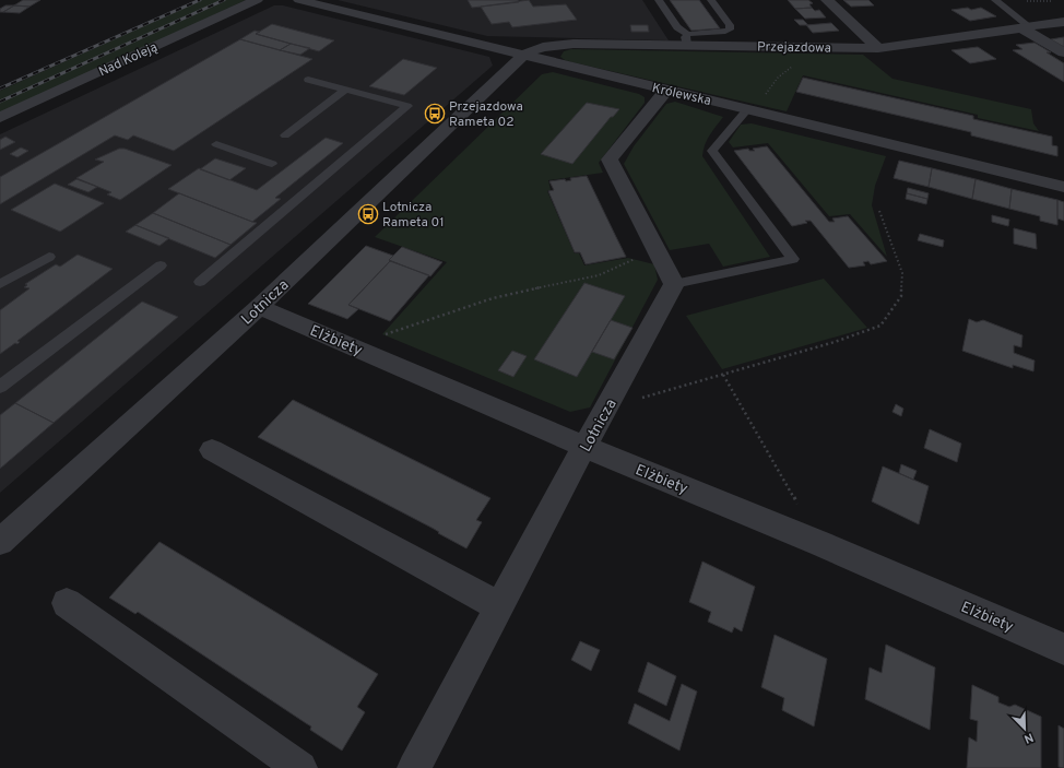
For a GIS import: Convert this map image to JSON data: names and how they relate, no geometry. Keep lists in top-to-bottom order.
{
  "streets": {
    "street": [
      "Przejazdowa",
      "Nad Koleją",
      "Królewska",
      "Lotnicza",
      "Elżbiety"
    ]
  },
  "crossings": [
    ["Przejazdowa", "Królewska"],
    ["Przejazdowa", "Lotnicza"],
    ["Królewska", "Lotnicza"],
    ["Lotnicza", "Elżbiety"]
  ],
  "places": {
    "bus stop": ["Przejazdowa Rameta 02", "Lotnicza Rameta 01"]
  },
  "north": "bottom right"
}
